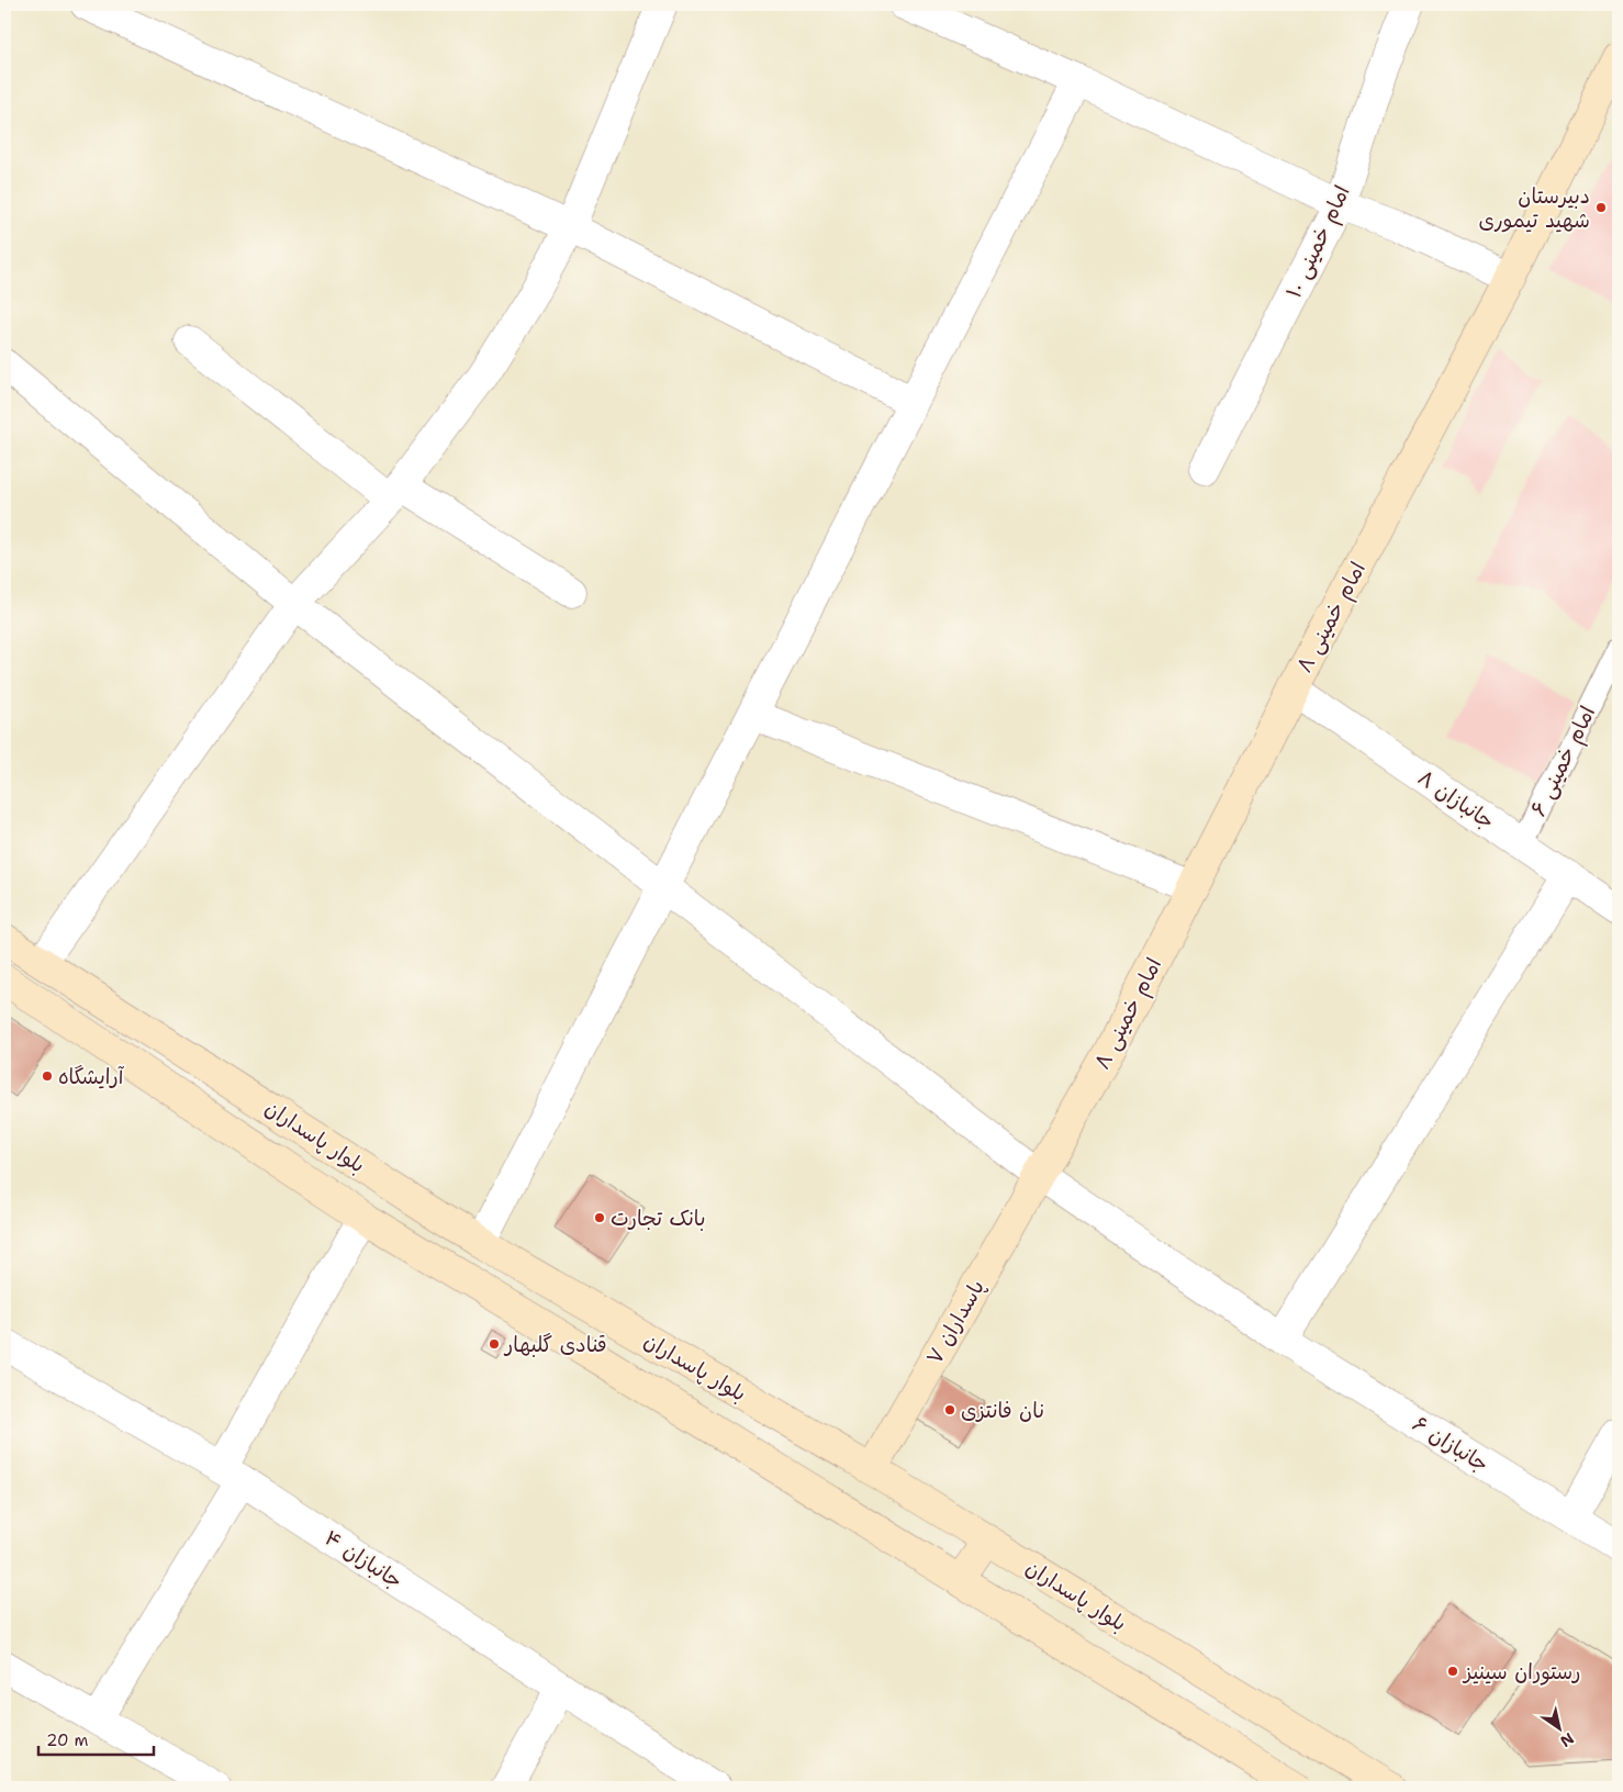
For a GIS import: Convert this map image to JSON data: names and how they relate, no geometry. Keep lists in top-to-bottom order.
{
  "streets": {
    "main road": ["امام خمینی ۸", "بلوار پاسداران", "پاسداران ۷"],
    "street": [
      "امام خمینی ۱۰",
      "جانبازان ۸",
      "جانبازان ۶",
      "جانبازان ۴"
    ],
    "lane": ["امام خمینی ۶"]
  },
  "crossings": [
    ["امام خمینی ۸", "جانبازان ۸"],
    ["امام خمینی ۸", "پاسداران ۷"],
    ["امام خمینی ۸", "جانبازان ۶"],
    ["امام خمینی ۶", "جانبازان ۸"],
    ["بلوار پاسداران", "پاسداران ۷"],
    ["پاسداران ۷", "جانبازان ۶"]
  ],
  "places": [
    "دبیرستان شهید تیموری",
    "آرایشگاه",
    "بانک تجارت",
    "قنادی گلبهار",
    "نان فانتزی",
    "رستوران سینیز"
  ],
  "scale_bar": "20 m",
  "north": "bottom right"
}
